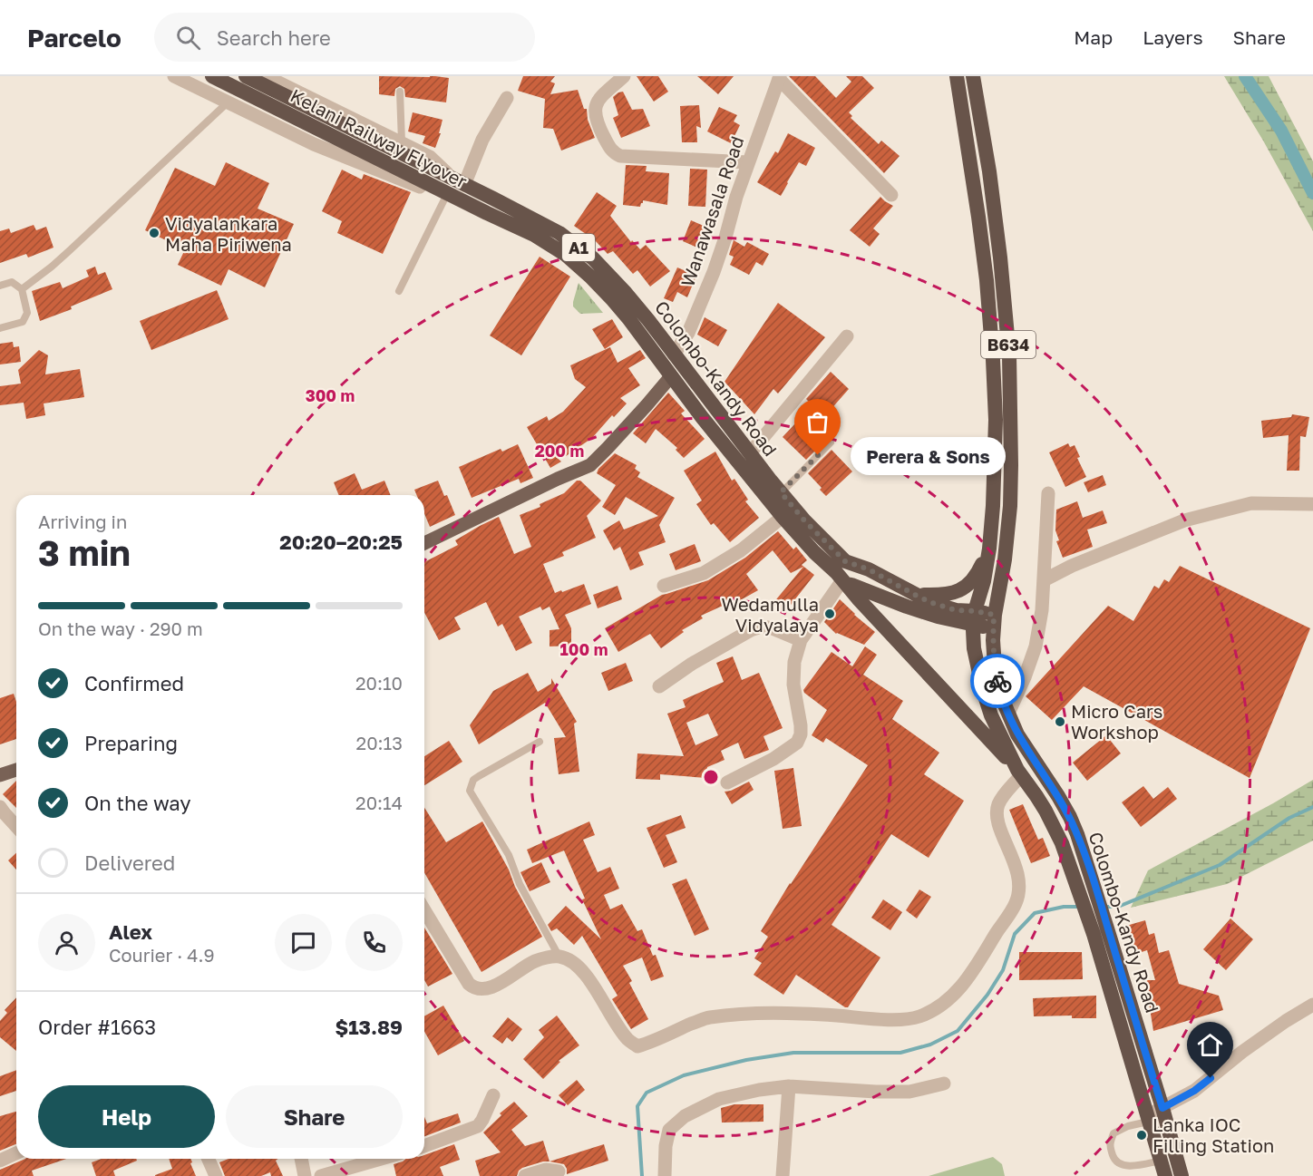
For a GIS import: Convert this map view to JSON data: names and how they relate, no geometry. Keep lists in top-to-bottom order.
{
  "streets": {
    "highway": [
      "Kelani Railway Flyover",
      "A1",
      "B634",
      "Colombo-Kandy Road"
    ],
    "street": ["Wanawasala Road"]
  },
  "crossings": [
    ["Kelani Railway Flyover", "Colombo-Kandy Road"],
    ["Wanawasala Road", "Colombo-Kandy Road"],
    ["B634", "Colombo-Kandy Road"]
  ],
  "places": [
    "Vidyalankara Maha Piriwena",
    "Perera & Sons",
    "Wedamulla Vidyalaya",
    "Micro Cars Workshop",
    "Lanka IOC Filling Station"
  ],
  "page": {
    "header": "Parcelo",
    "search": "Search here",
    "nav": ["Map", "Layers", "Share"],
    "bubble": "Perera & Sons",
    "heading": ["3 min", "Arriving in", "20:20–20:25"],
    "panel": [
      "Alex",
      "Courier · 4.9",
      "Order #1663",
      "$13.89"
    ],
    "bar": "On the way · 290 m",
    "list": [
      ["Confirmed", "20:10"],
      ["Preparing", "20:13"],
      ["On the way", "20:14"],
      "Delivered"
    ],
    "buttons": ["Help", "Share"]
  },
  "rings": ["300 m", "200 m", "100 m"]
}
